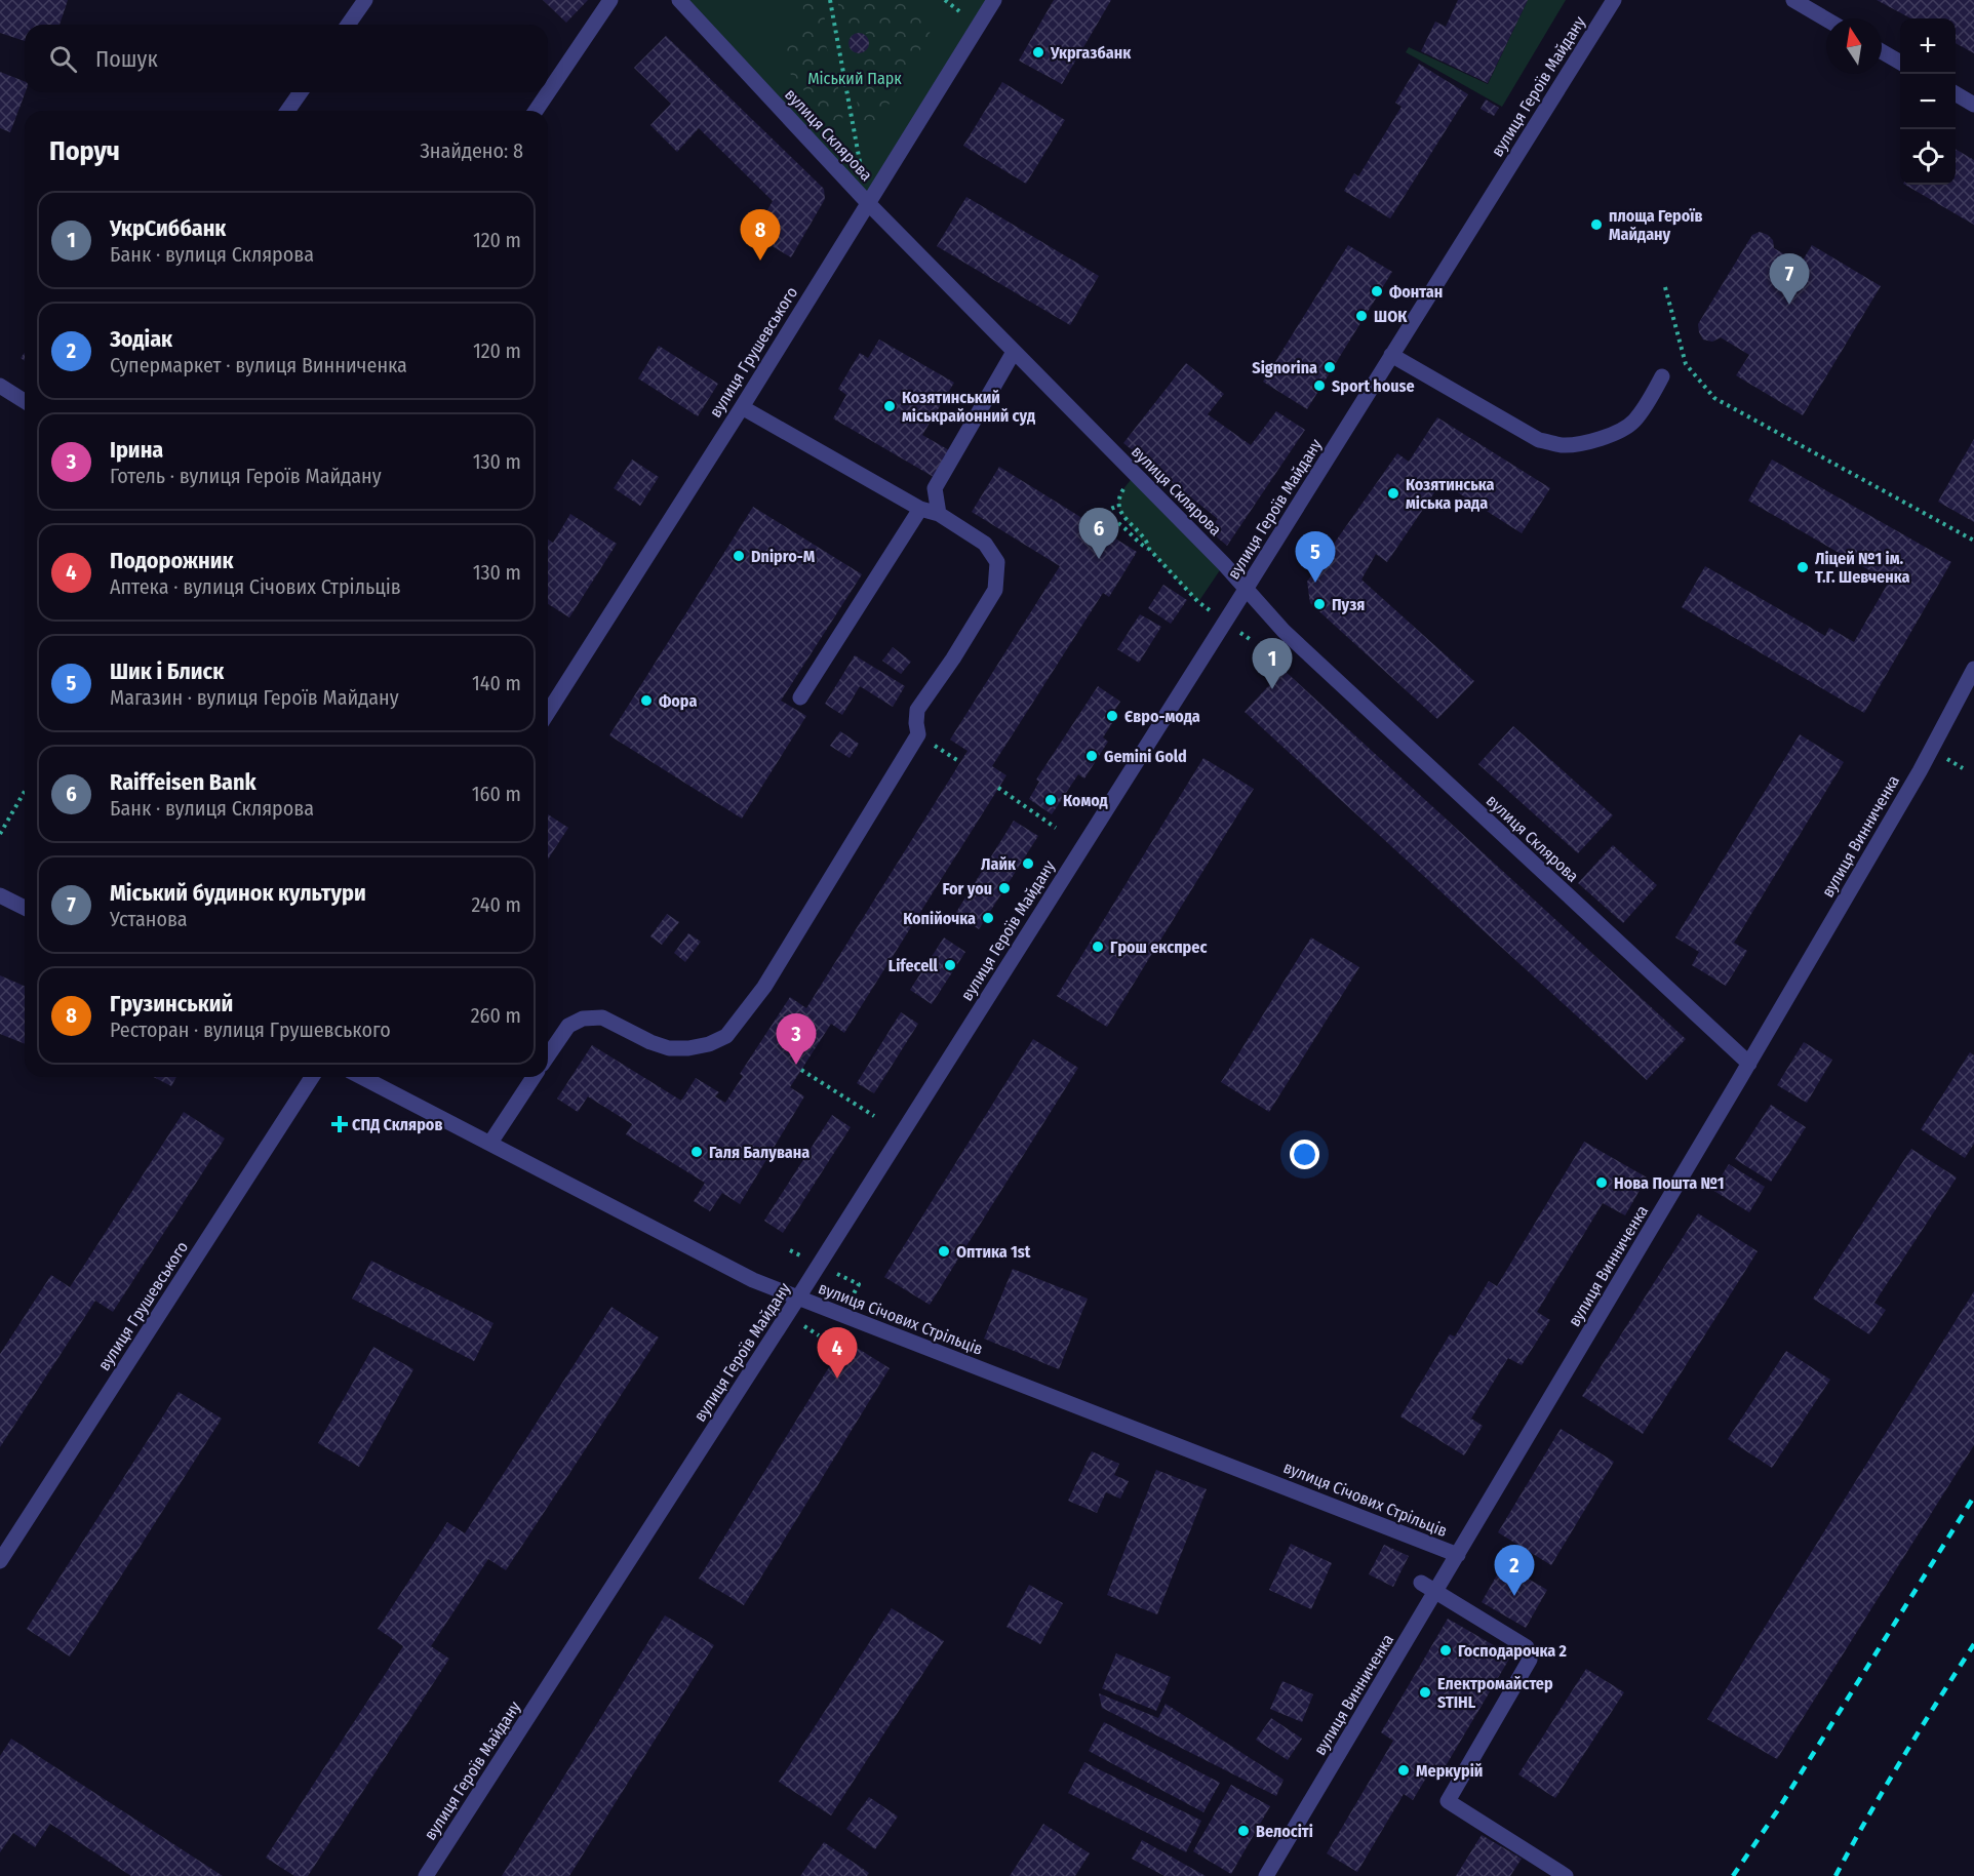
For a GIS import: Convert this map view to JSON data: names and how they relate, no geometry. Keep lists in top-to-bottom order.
{
  "streets": {
    "street": [
      "вулиця Героїв Майдану",
      "вулиця Склярова",
      "вулиця Грушевського",
      "вулиця Винниченка",
      "вулиця Січових Стрільців"
    ]
  },
  "crossings": [
    ["вулиця Героїв Майдану", "вулиця Склярова"],
    ["вулиця Героїв Майдану", "вулиця Січових Стрільців"],
    ["вулиця Склярова", "вулиця Грушевського"],
    ["вулиця Склярова", "вулиця Винниченка"],
    ["вулиця Винниченка", "вулиця Січових Стрільців"]
  ],
  "parks": ["Міський Парк"],
  "places": {
    "other": [
      "Укргазбанк",
      "площа Героїв Майдану",
      "Фонтан",
      "ШОК",
      "Signorina",
      "Sport house",
      "Козятинський міськрайонний суд",
      "Козятинська міська рада",
      "Dnipro-M",
      "Ліцей №1 ім. Т.Г. Шевченка",
      "Пузя",
      "Фора",
      "Євро-мода",
      "Gemini Gold",
      "Комод",
      "Лайк",
      "For you",
      "Копійочка",
      "Грош експрес",
      "Lifecell",
      "Галя Балувана",
      "Нова Пошта №1",
      "Оптика 1st",
      "Господарочка 2",
      "Електромайстер STIHL",
      "Меркурій",
      "Велосіті"
    ],
    "health": ["СПД Скляров"]
  },
  "north": "top",
  "page": {
    "map_buttons": ["+", "−"],
    "search": "Пошук",
    "heading": ["Поруч", "Знайдено: 8"],
    "list": [
      {
        "mark": "1",
        "name": "УкрСиббанк",
        "note": "Банк · вулиця Склярова",
        "value": "120 m"
      },
      {
        "mark": "2",
        "name": "Зодіак",
        "note": "Супермаркет · вулиця Винниченка",
        "value": "120 m"
      },
      {
        "mark": "3",
        "name": "Ірина",
        "note": "Готель · вулиця Героїв Майдану",
        "value": "130 m"
      },
      {
        "mark": "4",
        "name": "Подорожник",
        "note": "Аптека · вулиця Січових Стрільців",
        "value": "130 m"
      },
      {
        "mark": "5",
        "name": "Шик і Блиск",
        "note": "Магазин · вулиця Героїв Майдану",
        "value": "140 m"
      },
      {
        "mark": "6",
        "name": "Raiffeisen Bank",
        "note": "Банк · вулиця Склярова",
        "value": "160 m"
      },
      {
        "mark": "7",
        "name": "Міський будинок культури",
        "note": "Установа",
        "value": "240 m"
      },
      {
        "mark": "8",
        "name": "Грузинський",
        "note": "Ресторан · вулиця Грушевського",
        "value": "260 m"
      }
    ],
    "pins": [
      "8",
      "7",
      "6",
      "5",
      "1",
      "3",
      "4",
      "2"
    ]
  }
}
